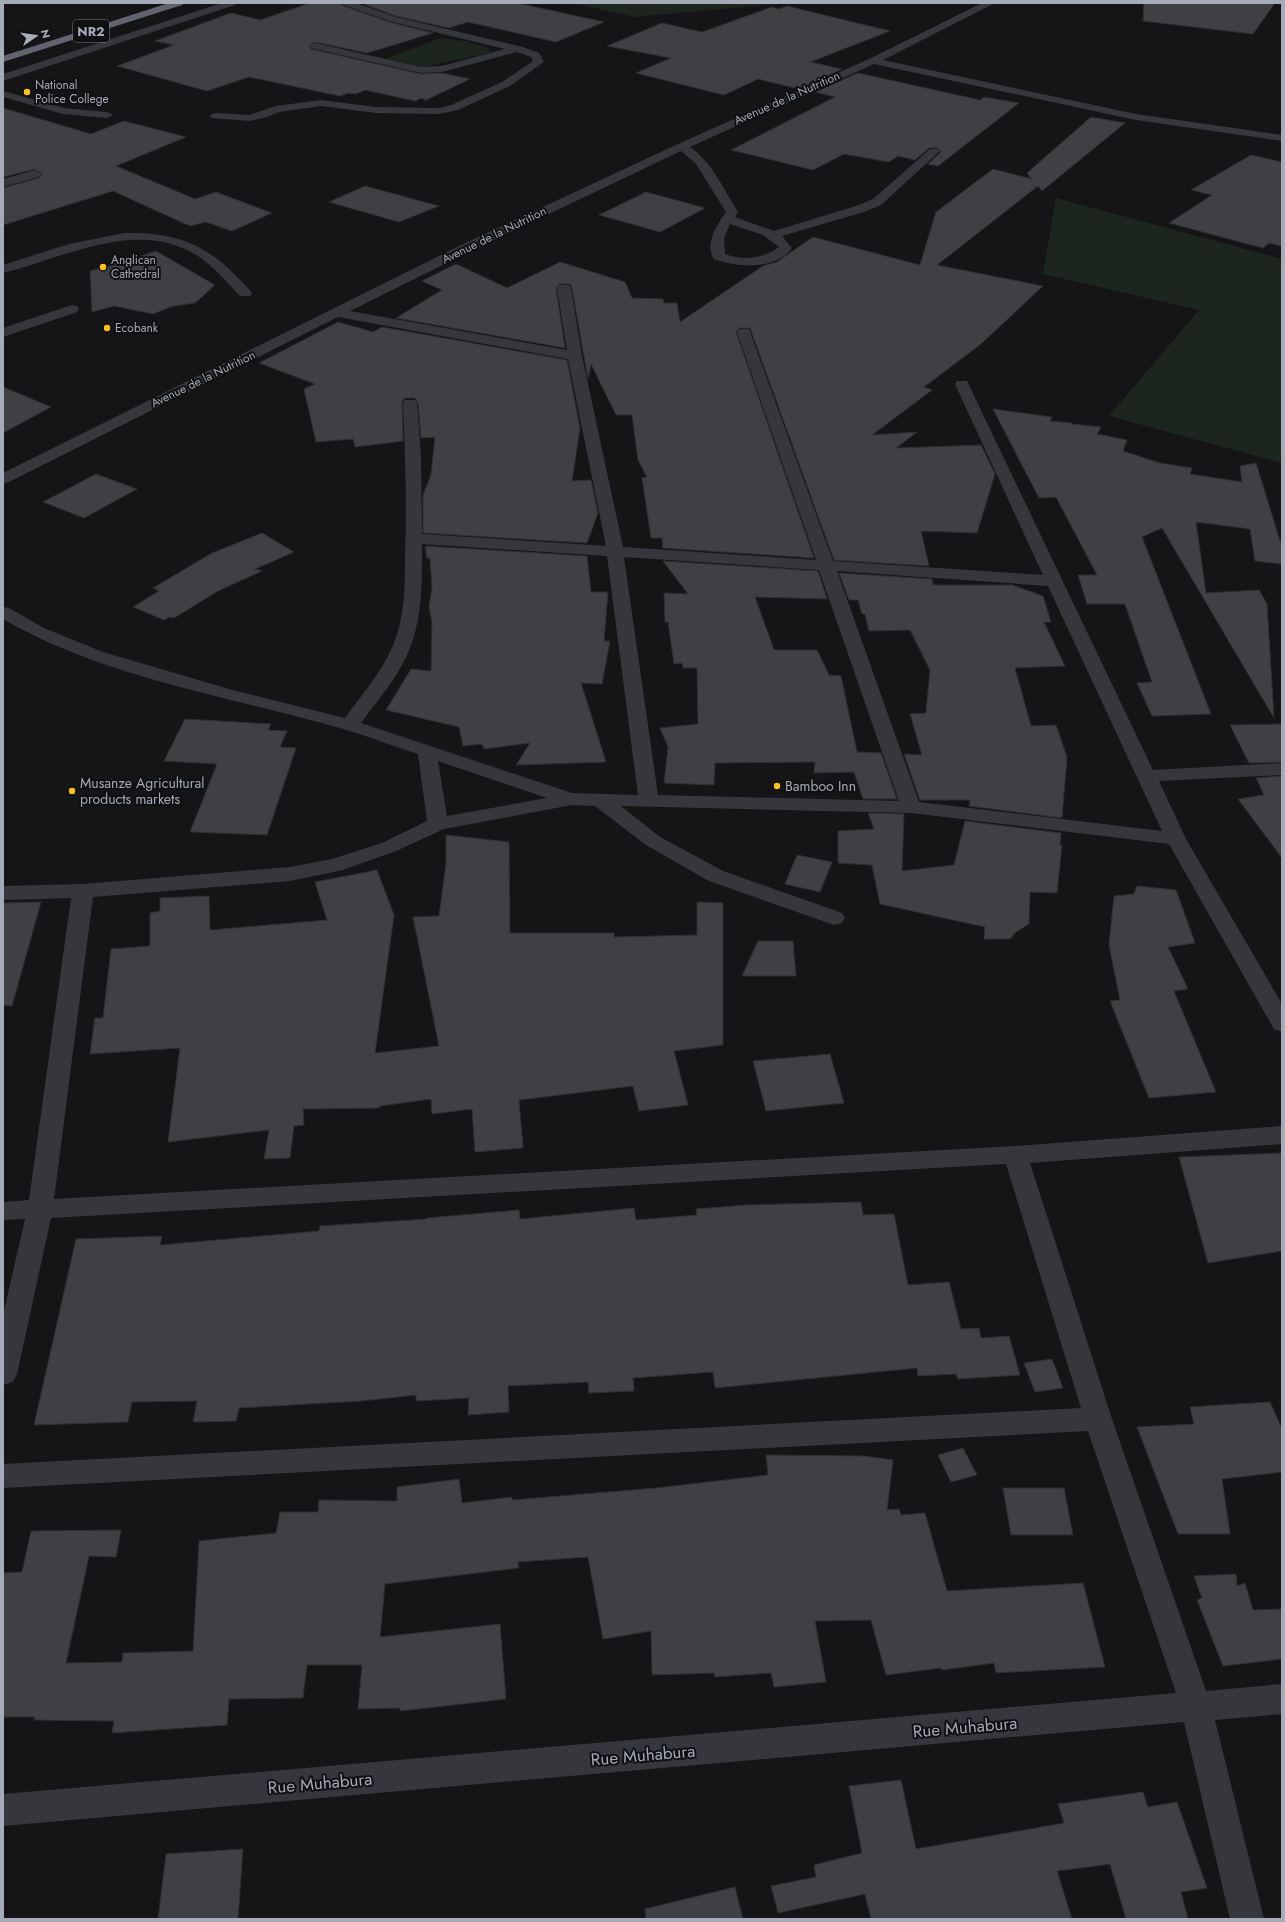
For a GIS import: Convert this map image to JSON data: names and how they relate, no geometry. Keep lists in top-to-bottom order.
{
  "streets": {
    "highway": ["NR2"],
    "street": ["Avenue de la Nutrition", "Rue Muhabura"]
  },
  "places": [
    "National Police College",
    "Anglican Cathedral",
    "Ecobank",
    "Bamboo Inn",
    "Musanze Agricultural products markets"
  ],
  "north": "right"
}
